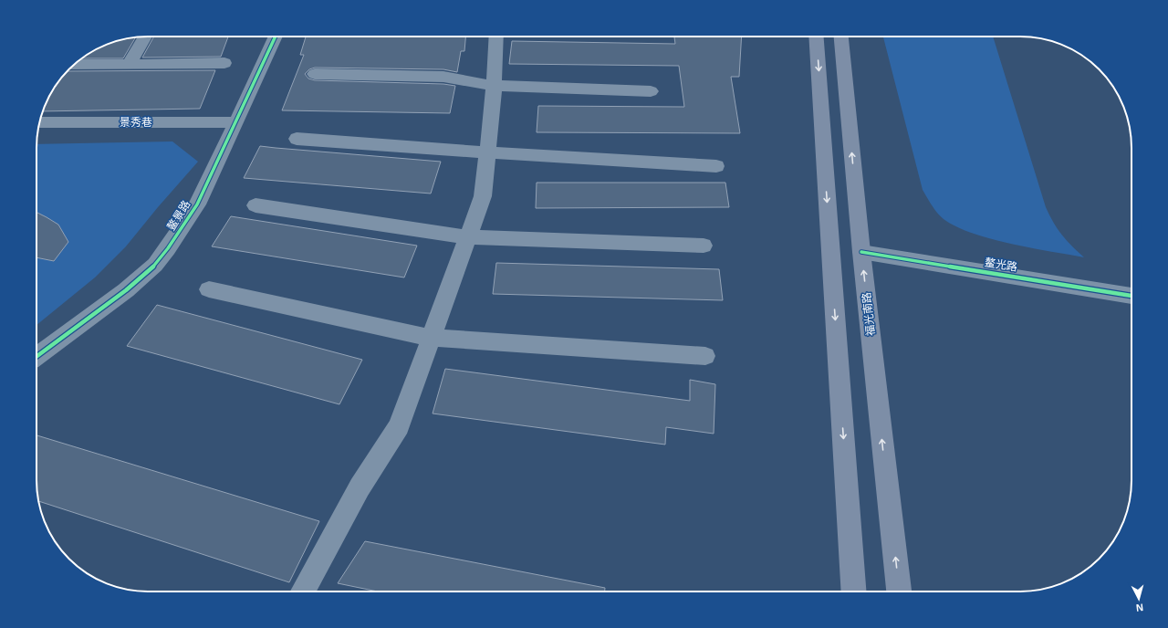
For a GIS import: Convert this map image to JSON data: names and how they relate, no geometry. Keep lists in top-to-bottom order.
{
  "streets": {
    "main road": ["福光南路"],
    "street": ["景秀巷", "鳌景路", "鳌光路"]
  },
  "crossings": [
    ["景秀巷", "鳌景路"],
    ["鳌光路", "福光南路"]
  ],
  "north": "bottom"
}
